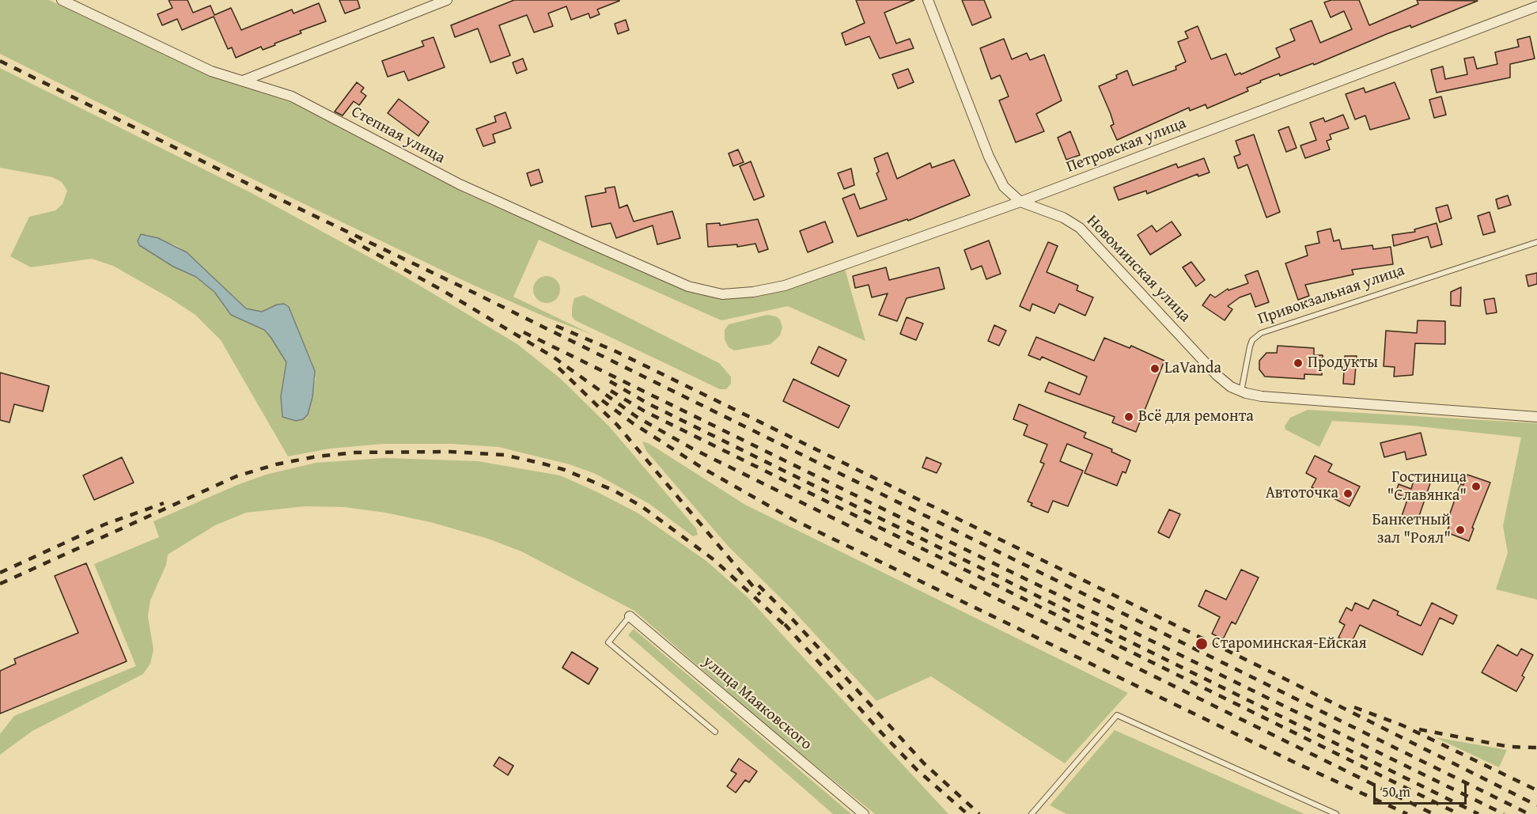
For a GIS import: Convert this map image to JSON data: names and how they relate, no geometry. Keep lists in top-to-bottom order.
{
  "streets": {
    "street": [
      "Степная улица",
      "Петровская улица",
      "Новоминская улица",
      "улица Маяковского"
    ],
    "lane": ["Привокзальная улица"]
  },
  "crossings": [
    ["Степная улица", "Петровская улица"],
    ["Петровская улица", "Новоминская улица"],
    ["Новоминская улица", "Привокзальная улица"]
  ],
  "places": [
    "Продукты",
    "LaVanda",
    "Всё для ремонта",
    "Гостиница \"Славянка\"",
    "Автоточка",
    "Банкетный зал \"Роял\"",
    "Староминская-Ейская"
  ],
  "scale_bar": "50 m"
}
